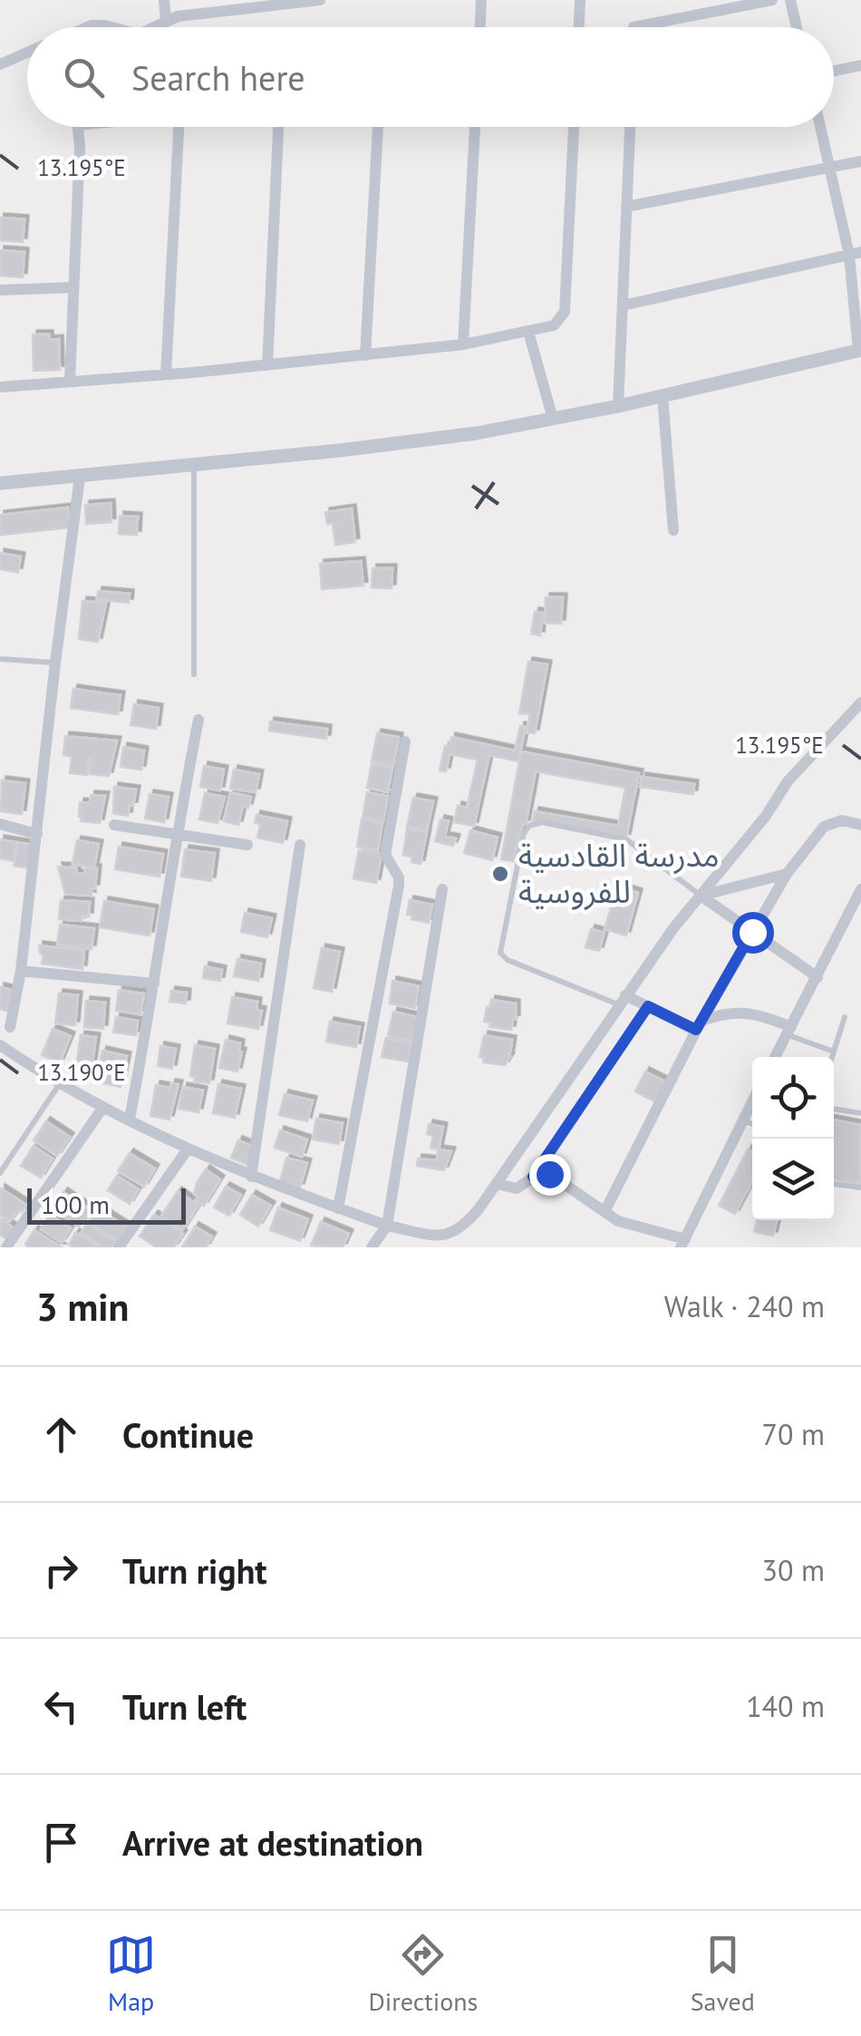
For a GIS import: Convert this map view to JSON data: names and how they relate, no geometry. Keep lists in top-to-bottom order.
{
  "places": ["مدرسة القادسية للفروسية"],
  "scale_bar": "100 m",
  "page": {
    "search": "Search here",
    "scale": "100 m",
    "heading": ["3 min", "Walk · 240 m"],
    "list": [
      ["Continue", "70 m"],
      ["Turn right", "30 m"],
      ["Turn left", "140 m"],
      "Arrive at destination"
    ],
    "nav": ["Map", "Directions", "Saved"]
  },
  "coordinates": ["13.195°E", "13.190°E"]
}
